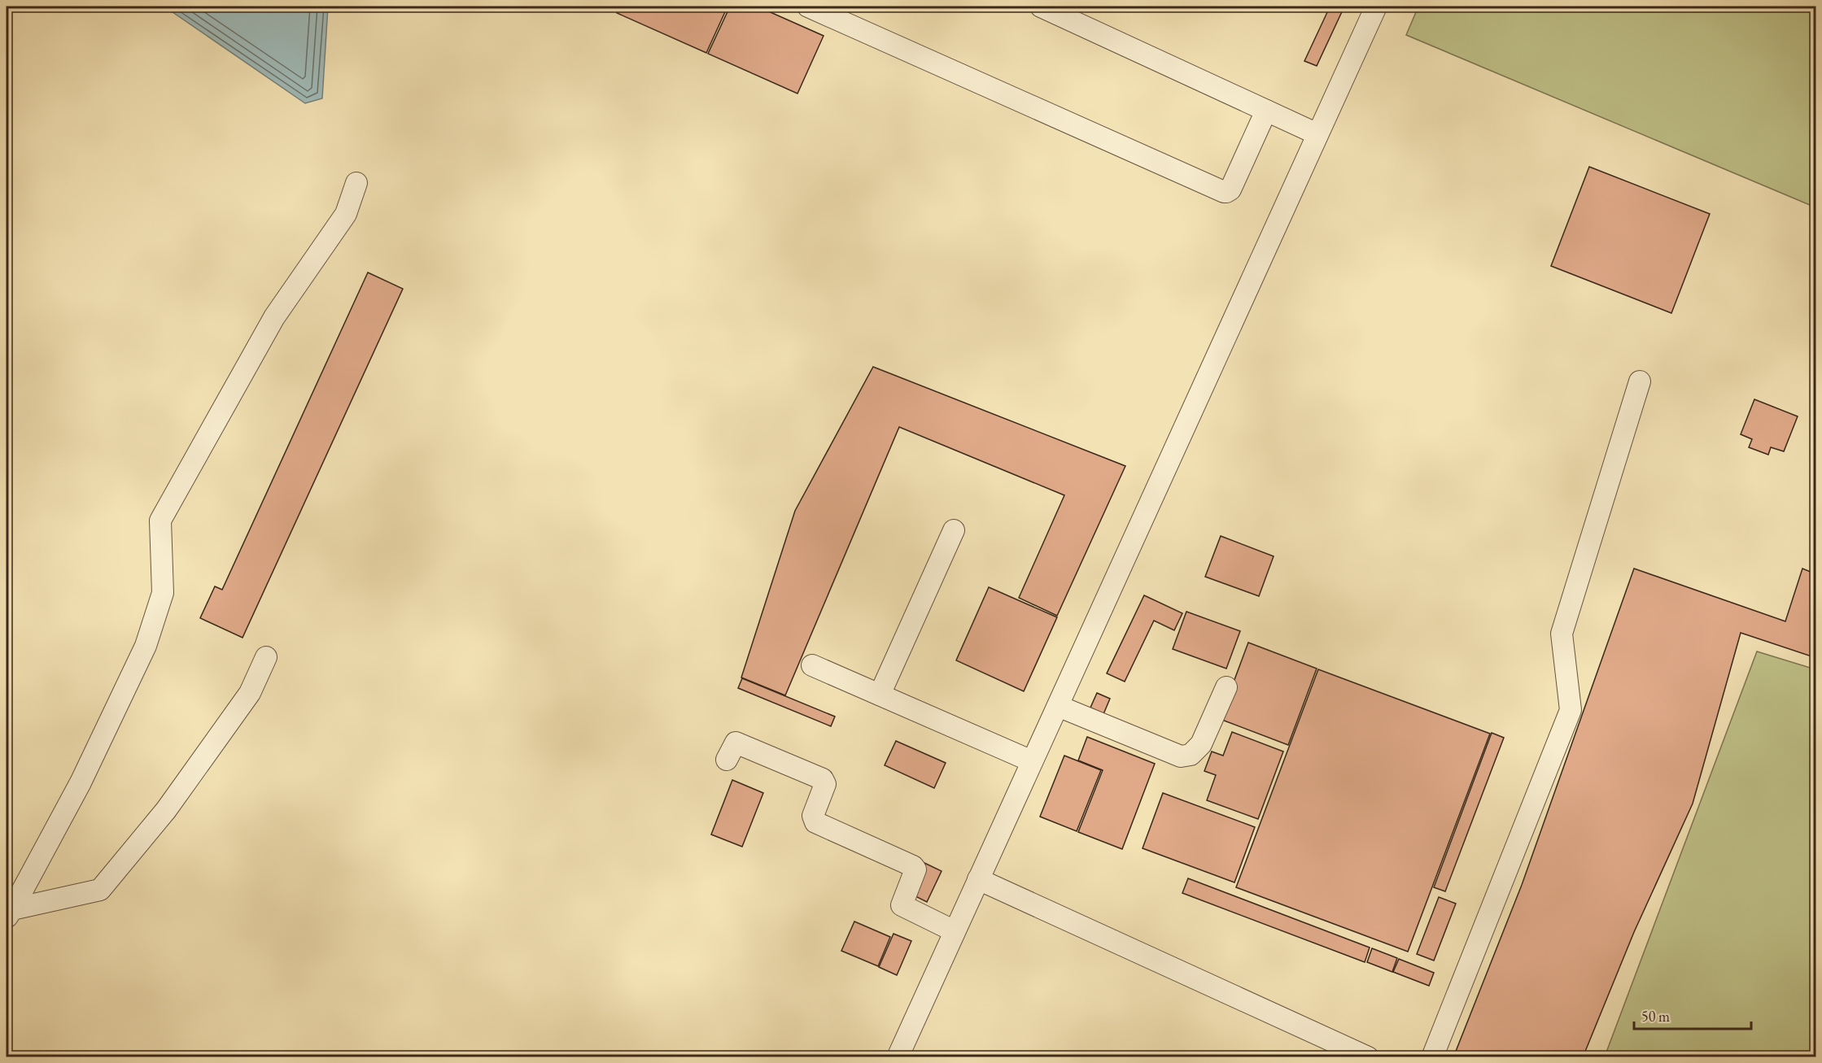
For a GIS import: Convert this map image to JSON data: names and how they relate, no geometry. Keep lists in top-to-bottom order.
{
  "scale_bar": "50 m"
}
